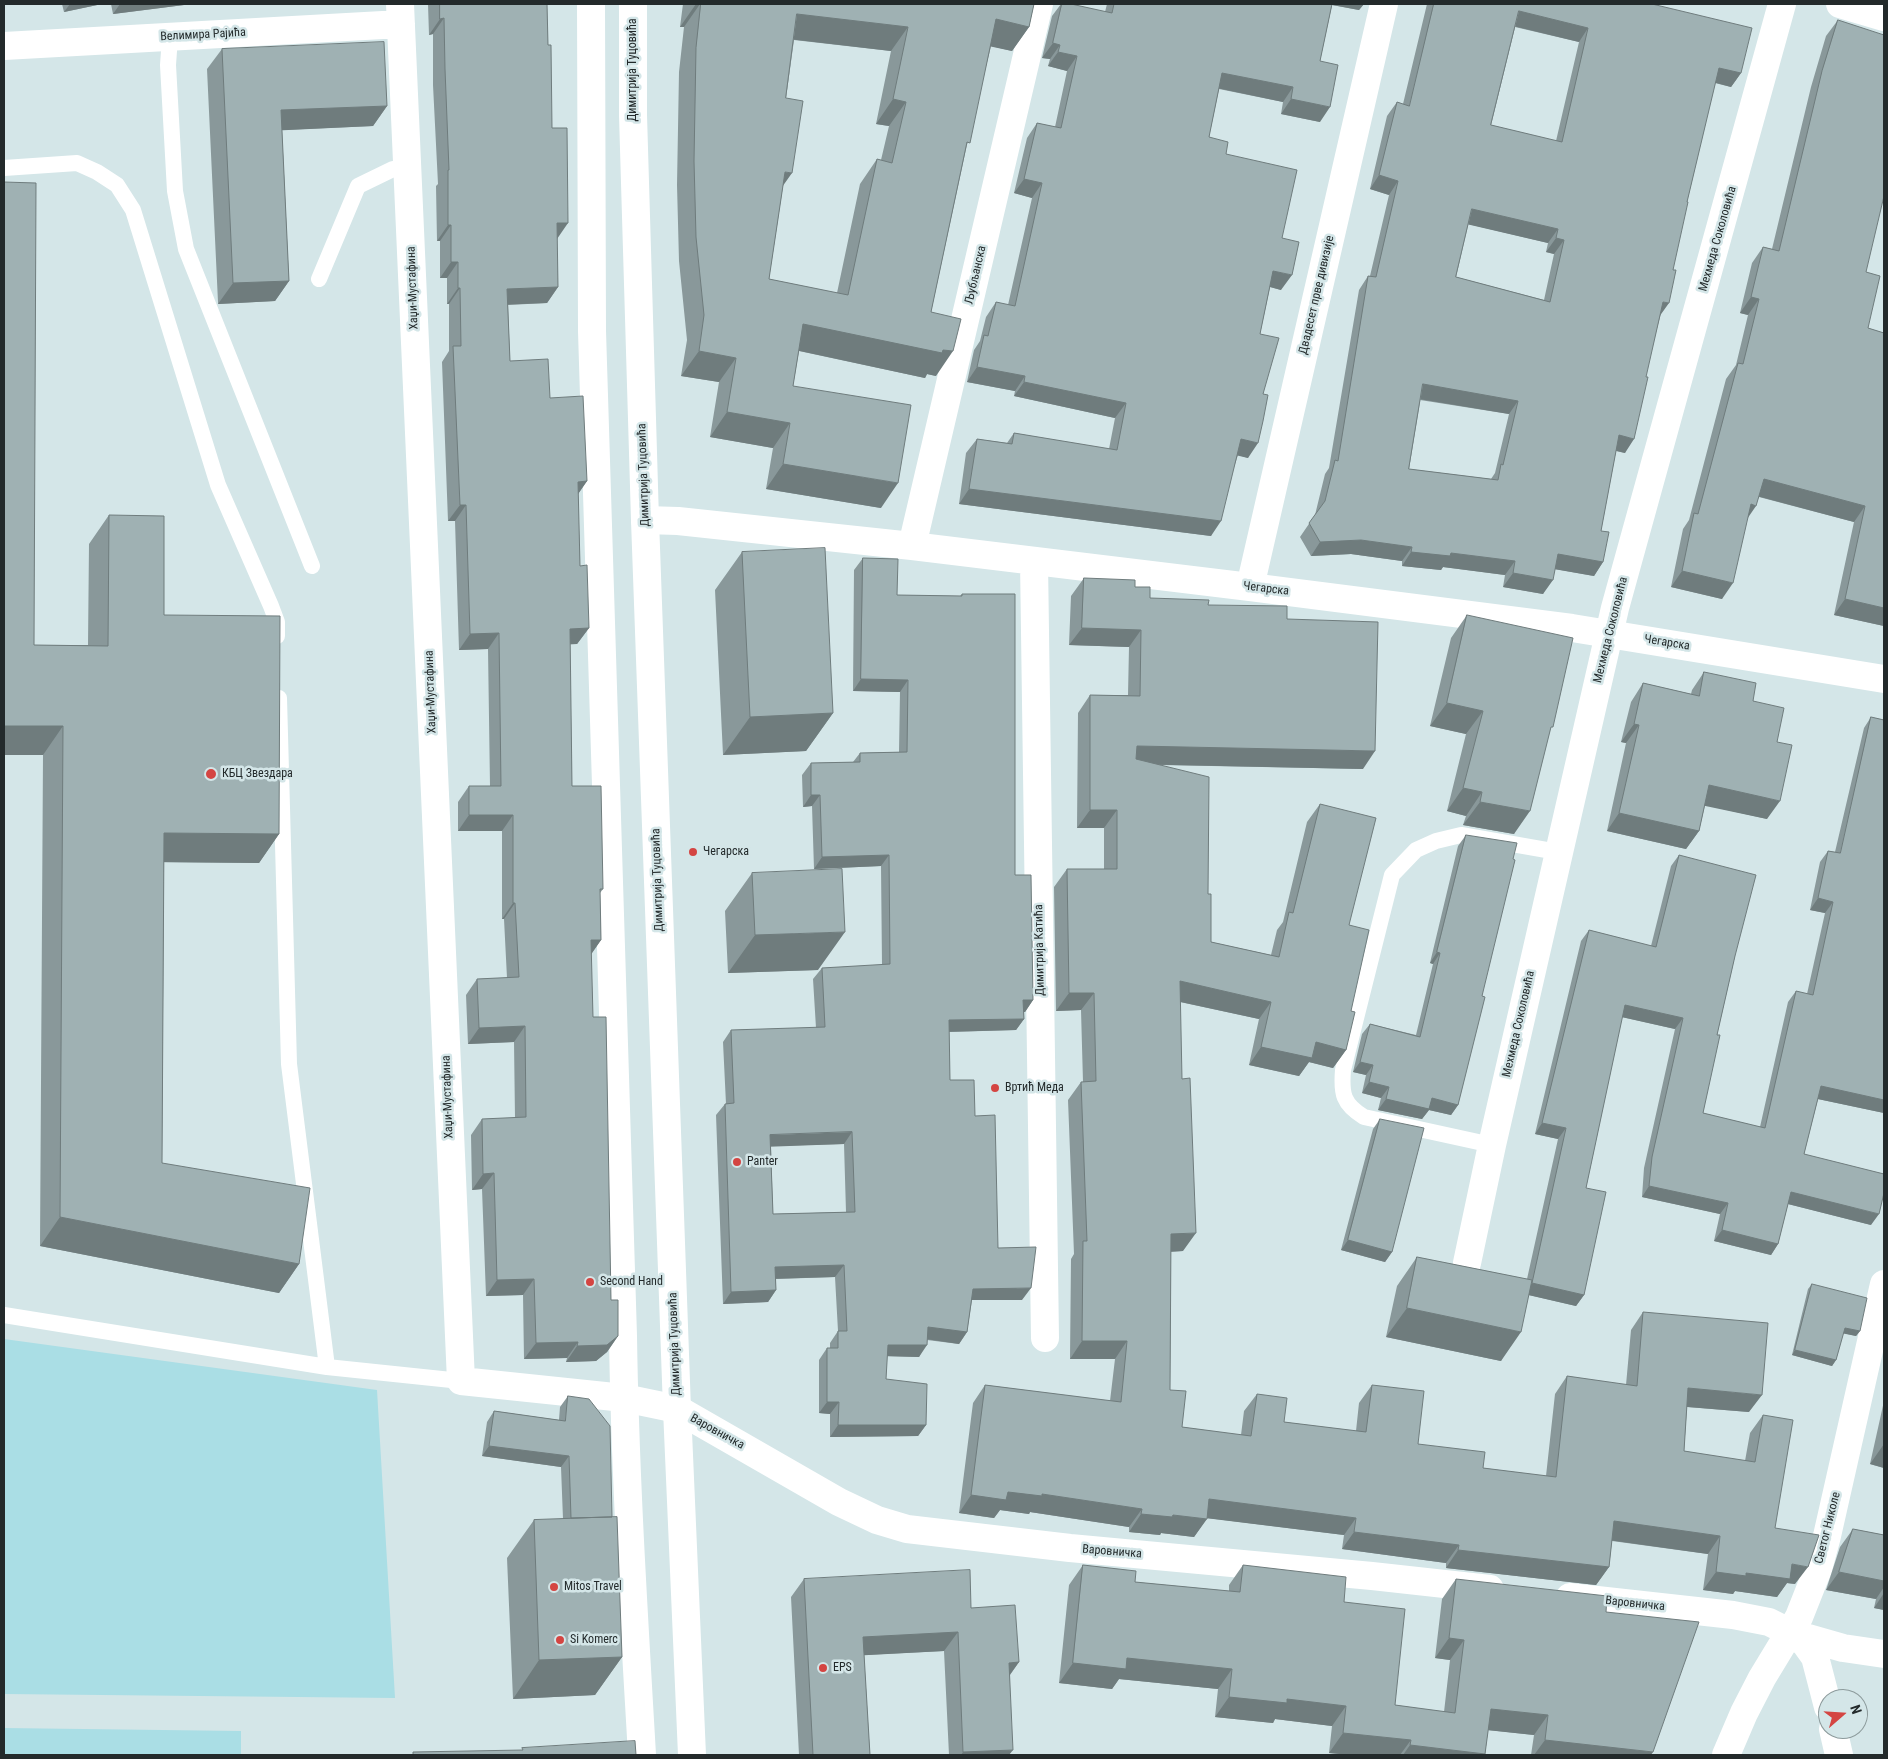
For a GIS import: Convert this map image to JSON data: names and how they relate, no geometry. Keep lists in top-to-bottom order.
{
  "streets": {
    "street": [
      "Велимира Рајића",
      "Димитрија Туцовића",
      "Мехмеда Соколовића",
      "Љубљанска",
      "Хаџи-Мустафина",
      "Двадесет прве дивизије",
      "Чегарска",
      "Димитрија Катића",
      "Варовничка",
      "Светог Николе"
    ]
  },
  "crossings": [
    ["Велимира Рајића", "Хаџи-Мустафина"],
    ["Димитрија Туцовића", "Чегарска"],
    ["Димитрија Туцовића", "Варовничка"],
    ["Мехмеда Соколовића", "Чегарска"],
    ["Љубљанска", "Чегарска"],
    ["Хаџи-Мустафина", "Варовничка"],
    ["Двадесет прве дивизије", "Чегарска"],
    ["Чегарска", "Димитрија Катића"],
    ["Варовничка", "Светог Николе"]
  ],
  "places": [
    "КБЦ Звездара",
    "Чегарска",
    "Вртић Меда",
    "Panter",
    "Second Hand",
    "Mitos Travel",
    "Si Komerc",
    "EPS"
  ],
  "north": "right"
}
